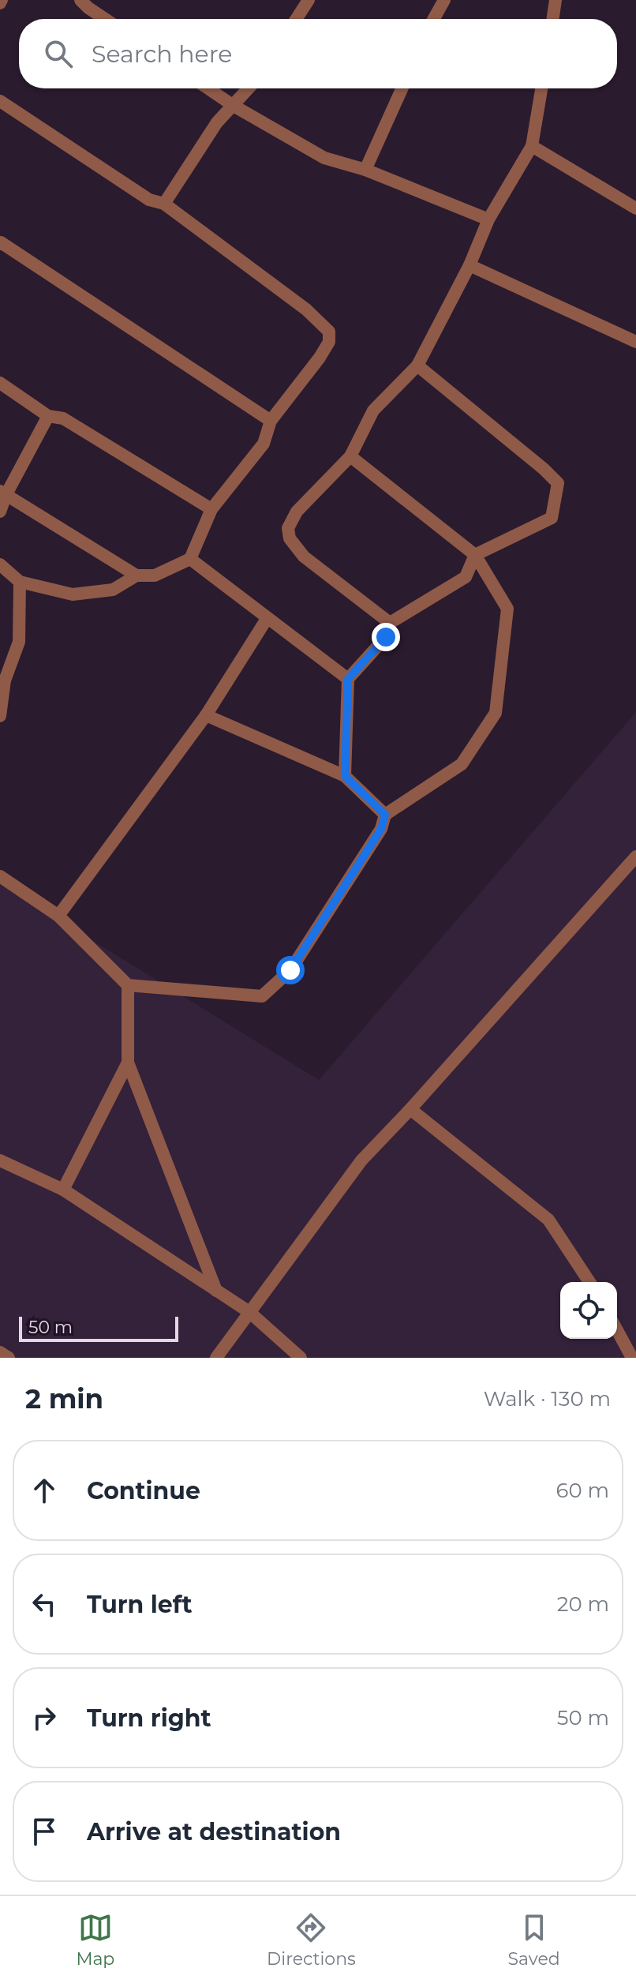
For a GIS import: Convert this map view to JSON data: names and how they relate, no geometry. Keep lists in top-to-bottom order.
{
  "scale_bar": "50 m",
  "page": {
    "search": "Search here",
    "scale": "50 m",
    "heading": ["2 min", "Walk · 130 m"],
    "list": [
      ["Continue", "60 m"],
      ["Turn left", "20 m"],
      ["Turn right", "50 m"],
      "Arrive at destination"
    ],
    "nav": ["Map", "Directions", "Saved"]
  }
}
